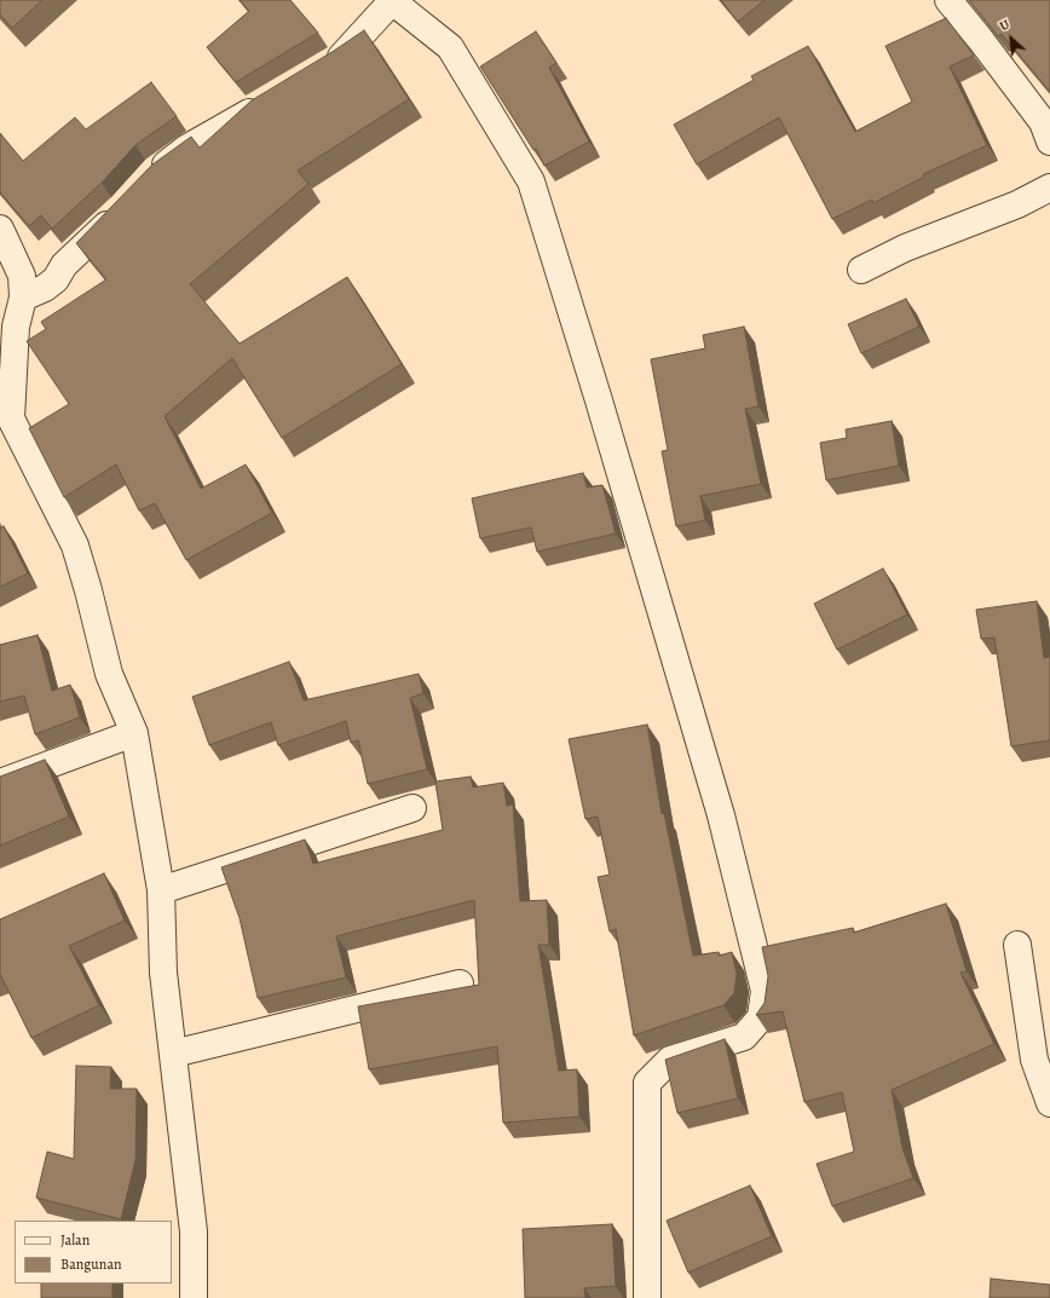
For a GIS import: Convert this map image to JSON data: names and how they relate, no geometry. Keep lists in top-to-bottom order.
{
  "legend": ["Jalan", "Bangunan"],
  "north": "top left"
}
